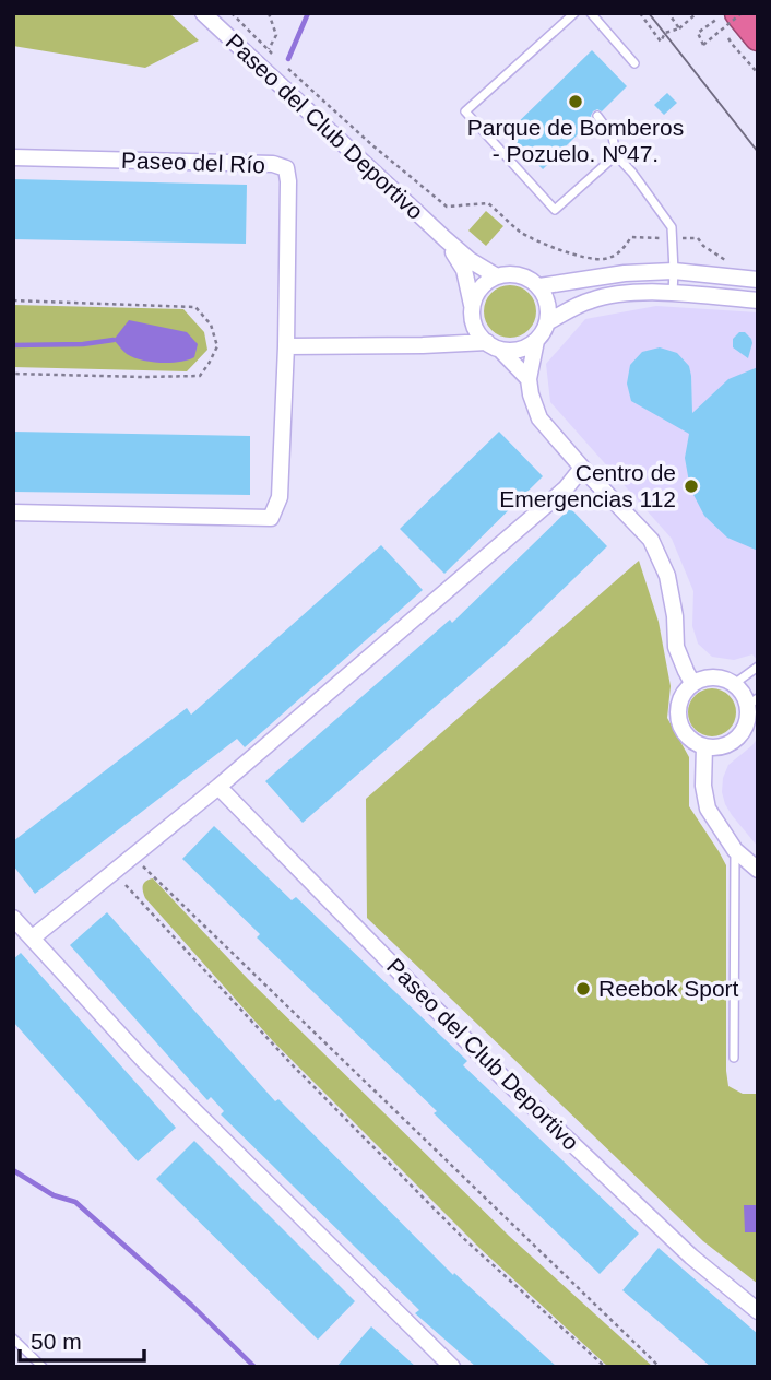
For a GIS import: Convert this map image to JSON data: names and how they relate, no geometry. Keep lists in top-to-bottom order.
{
  "streets": {
    "street": ["Paseo del Club Deportivo", "Paseo del Río"]
  },
  "places": ["Parque de Bomberos - Pozuelo. Nº47.", "Centro de Emergencias 112", "Reebok Sport"],
  "scale_bar": "50 m"
}
